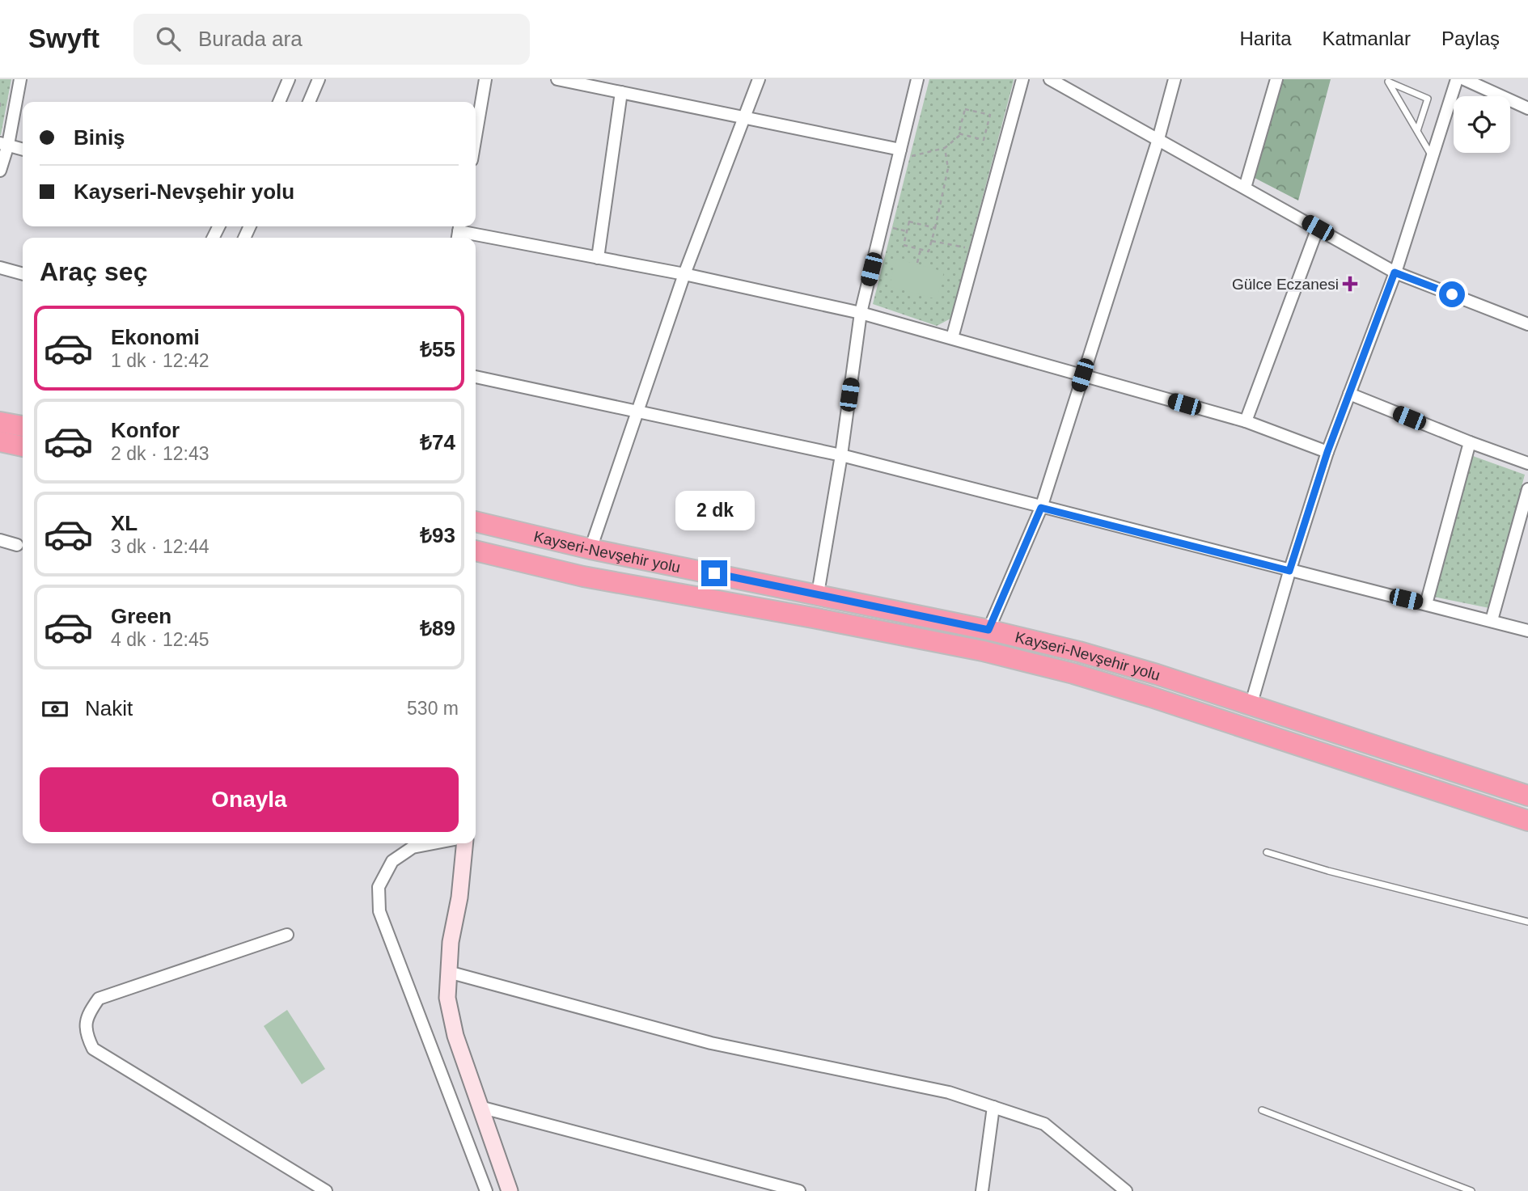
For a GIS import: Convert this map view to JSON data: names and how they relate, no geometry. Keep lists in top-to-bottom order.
{
  "streets": {
    "highway": ["Kayseri-Nevşehir yolu"]
  },
  "places": {
    "health": ["Gülce Eczanesi"]
  },
  "page": {
    "header": "Swyft",
    "search": "Burada ara",
    "nav": ["Harita", "Katmanlar", "Paylaş"],
    "banner": ["Biniş", "Kayseri-Nevşehir yolu"],
    "heading": "Araç seç",
    "list": [
      {
        "name": "Ekonomi",
        "note": "1 dk · 12:42",
        "value": "₺55"
      },
      {
        "name": "Konfor",
        "note": "2 dk · 12:43",
        "value": "₺74"
      },
      {
        "name": "XL",
        "note": "3 dk · 12:44",
        "value": "₺93"
      },
      {
        "name": "Green",
        "note": "4 dk · 12:45",
        "value": "₺89"
      }
    ],
    "bubble": "2 dk",
    "pay": ["Nakit", "530 m"],
    "buttons": "Onayla"
  }
}
